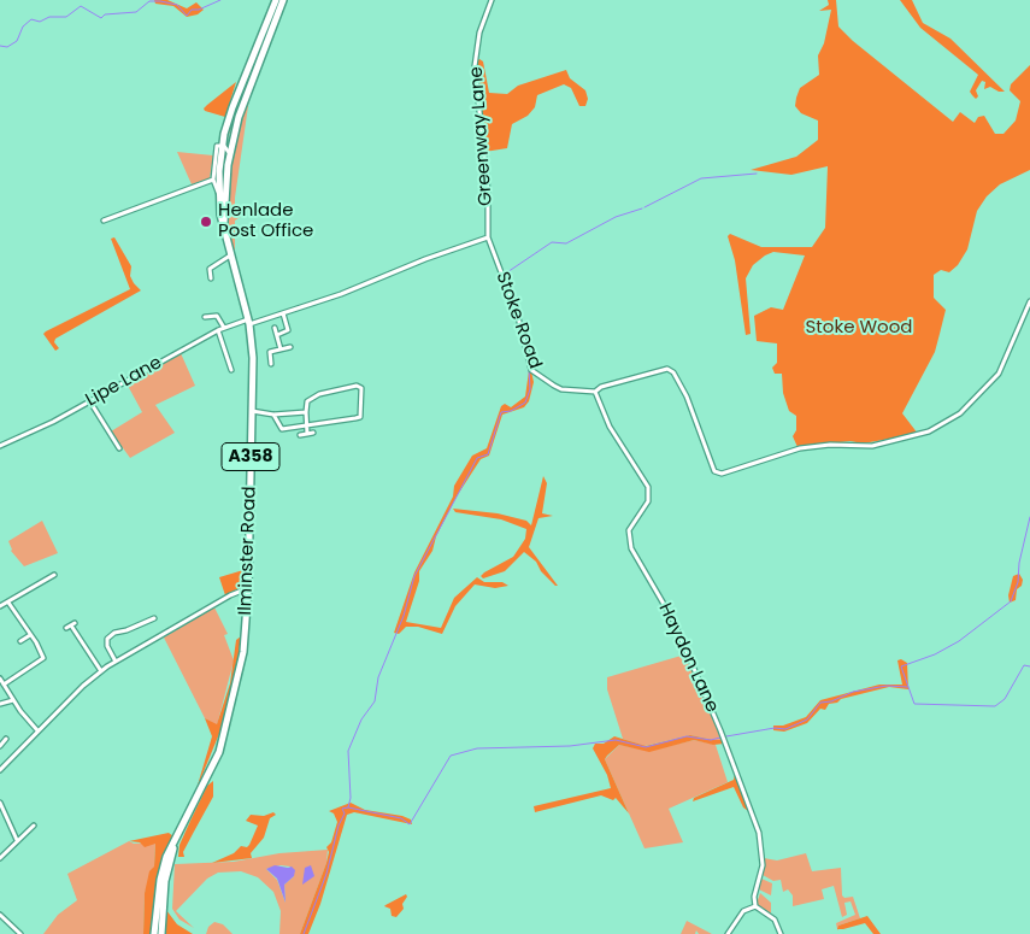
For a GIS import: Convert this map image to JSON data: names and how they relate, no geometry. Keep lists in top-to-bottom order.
{
  "streets": {
    "highway": ["A358", "Ilminster Road"],
    "street": [
      "Greenway Lane",
      "Stoke Road",
      "Lipe Lane",
      "Haydon Lane"
    ]
  },
  "crossings": [
    ["Greenway Lane", "Stoke Road"],
    ["Stoke Road", "Haydon Lane"],
    ["Lipe Lane", "Ilminster Road"]
  ],
  "parks": ["Stoke Wood"],
  "places": ["Henlade Post Office"]
}
